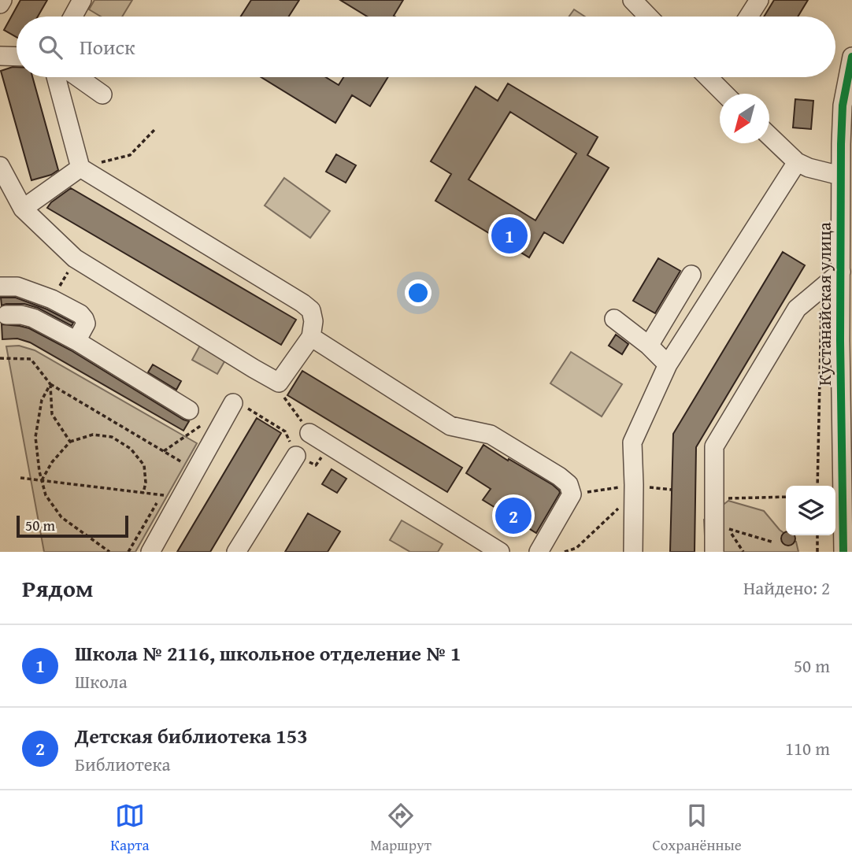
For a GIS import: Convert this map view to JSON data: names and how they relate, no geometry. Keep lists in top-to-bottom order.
{
  "streets": {
    "street": ["Кустанайская улица"]
  },
  "scale_bar": "50 m",
  "north": "bottom left",
  "page": {
    "search": "Поиск",
    "pins": ["1", "2"],
    "scale": "50 m",
    "heading": ["Рядом", "Найдено: 2"],
    "list": [
      {
        "mark": "1",
        "name": "Школа № 2116, школьное отделение № 1",
        "note": "Школа",
        "value": "50 m"
      },
      {
        "mark": "2",
        "name": "Детская библиотека 153",
        "note": "Библиотека",
        "value": "110 m"
      }
    ],
    "nav": ["Карта", "Маршрут", "Сохранённые"]
  }
}
